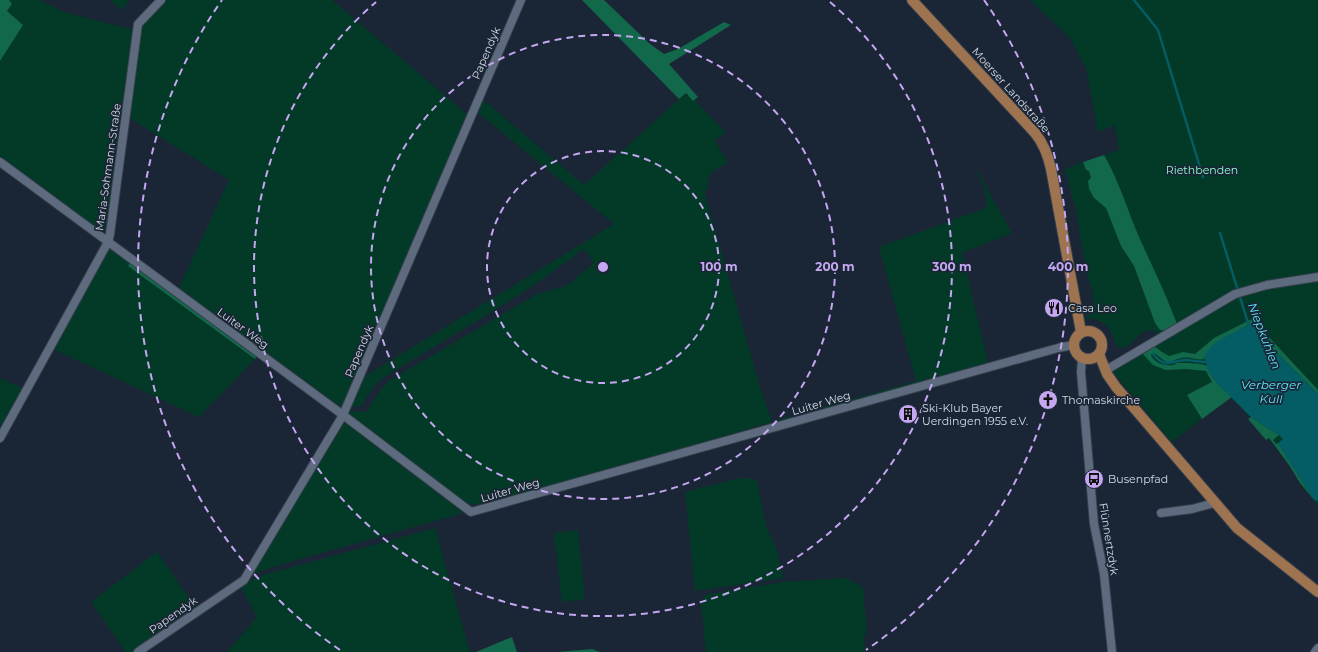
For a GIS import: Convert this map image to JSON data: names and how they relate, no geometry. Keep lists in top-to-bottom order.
{
  "streets": {
    "main road": ["Moerser Landstraße"],
    "street": [
      "Papendyk",
      "Maria-Sohmann-Straße",
      "Luiter Weg",
      "Flünnertzdyk"
    ]
  },
  "crossings": [
    ["Papendyk", "Luiter Weg"],
    ["Moerser Landstraße", "Luiter Weg"],
    ["Moerser Landstraße", "Flünnertzdyk"],
    ["Maria-Sohmann-Straße", "Luiter Weg"],
    ["Luiter Weg", "Flünnertzdyk"]
  ],
  "water": ["Niepkuhlen", "Verberger Kull"],
  "parks": ["Riethbenden"],
  "places": {
    "restaurant": ["Casa Leo"],
    "church": ["Thomaskirche"],
    "building": ["Ski-Klub Bayer Uerdingen 1955 e.V."],
    "bus stop": ["Busenpfad"]
  },
  "rings": [
    "100 m",
    "200 m",
    "300 m",
    "400 m"
  ]
}
